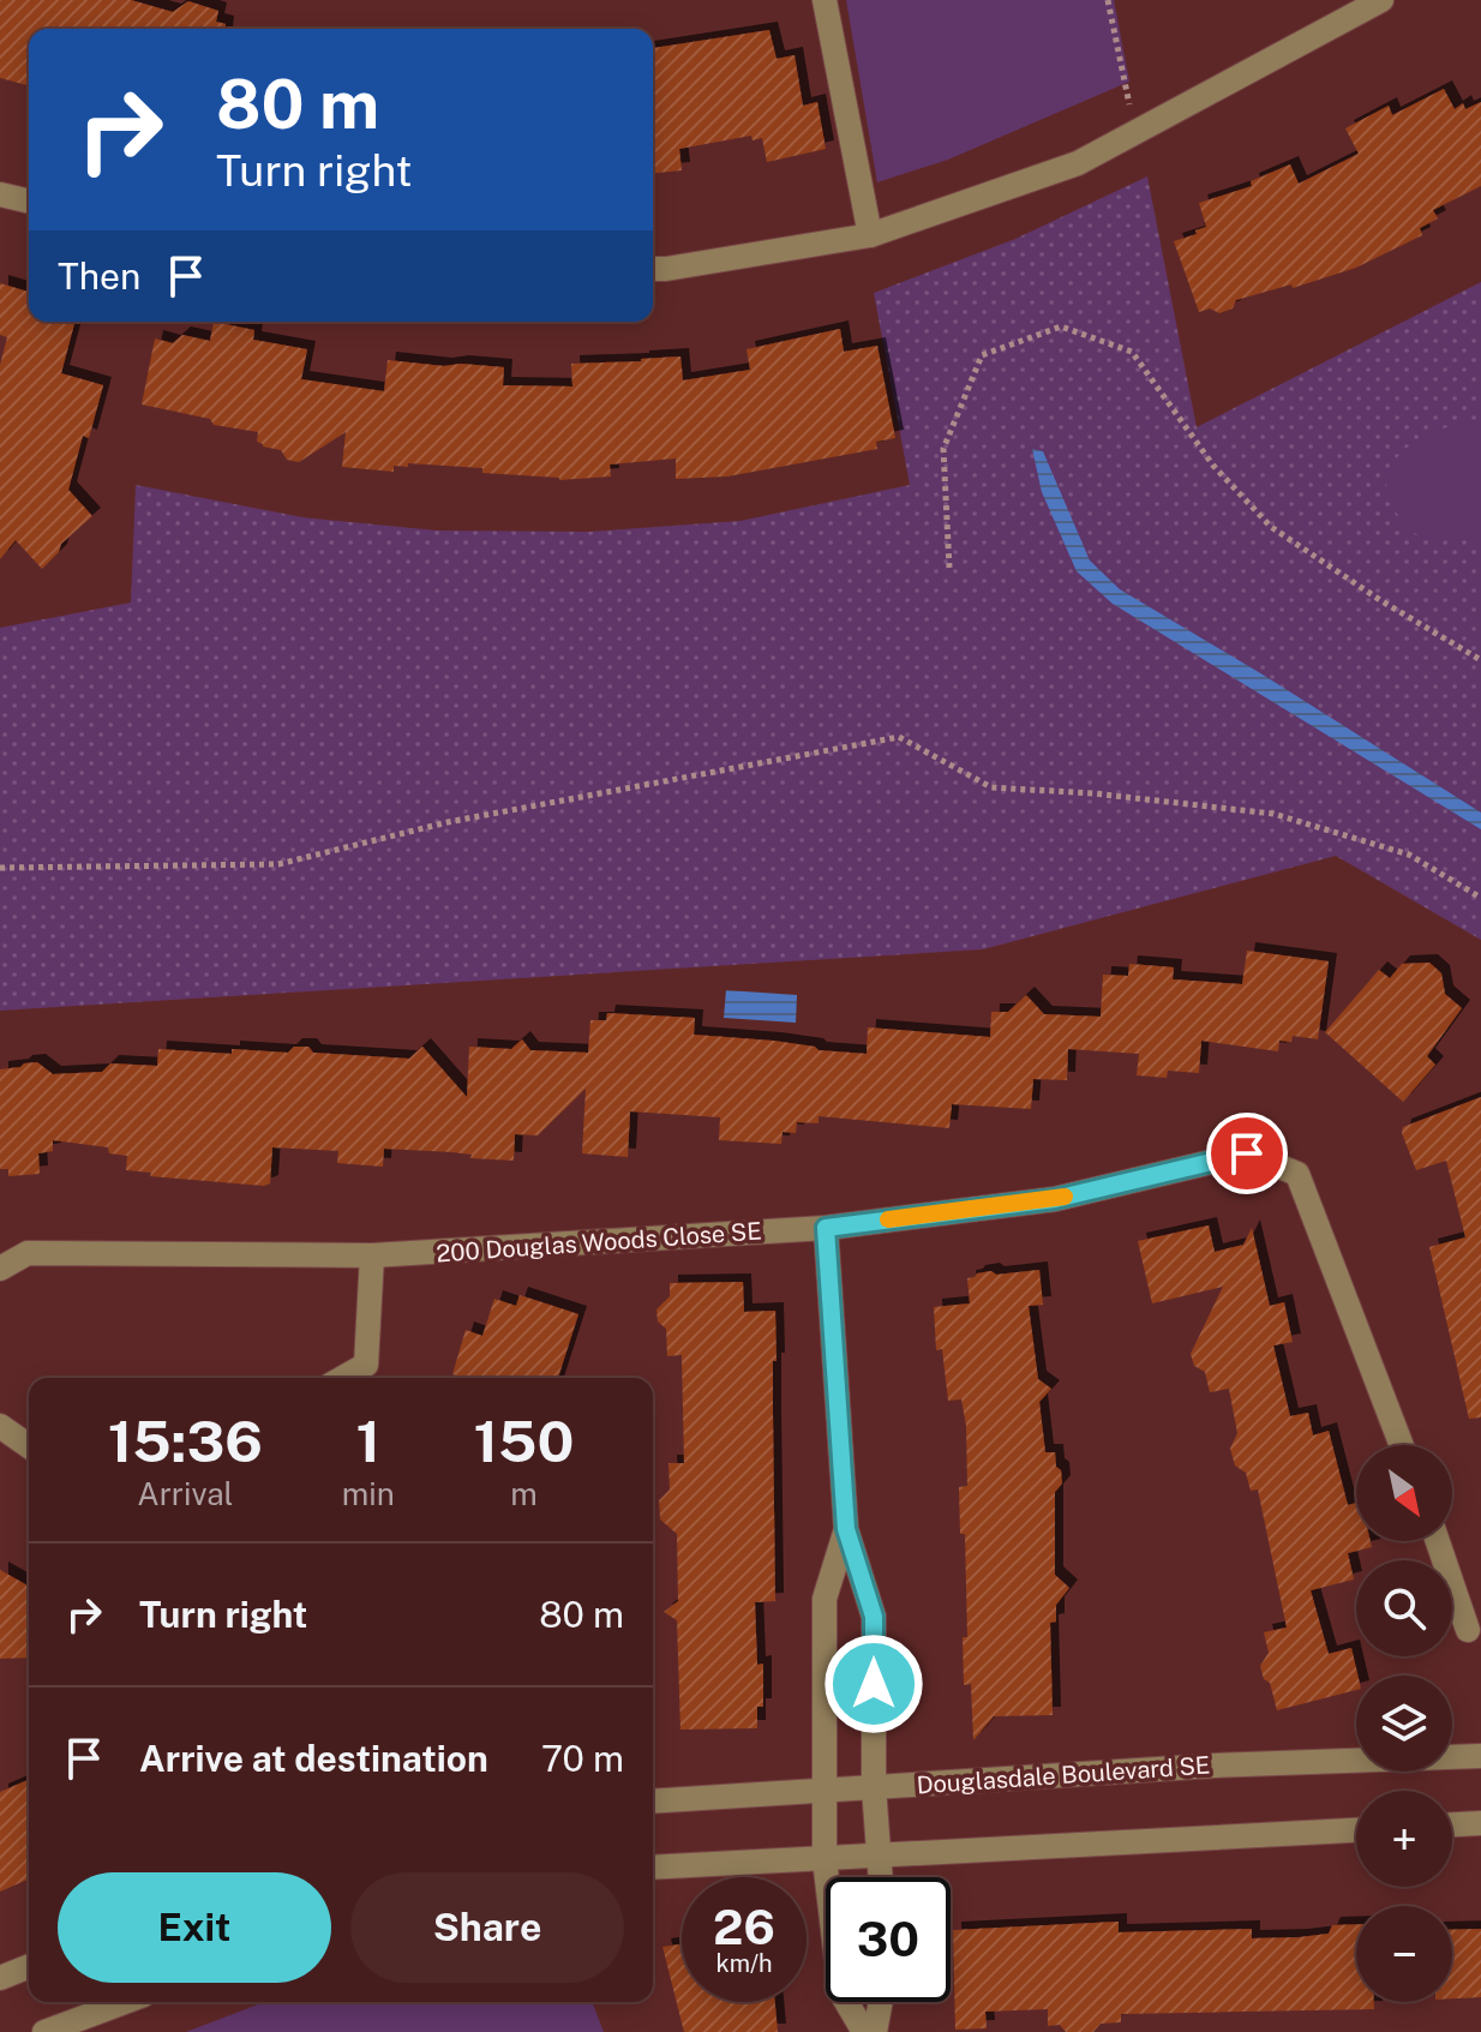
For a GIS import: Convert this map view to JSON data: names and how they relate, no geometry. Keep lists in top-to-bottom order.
{
  "streets": {
    "street": ["200 Douglas Woods Close SE", "Douglasdale Boulevard SE"]
  },
  "north": "bottom right",
  "page": {
    "turn": ["80 m", "Turn right"],
    "then": "Then",
    "eta": [
      "15:36",
      "Arrival",
      "1",
      "min",
      "150",
      "m"
    ],
    "map_buttons": ["+", "−"],
    "list": [
      {
        "name": "Turn right",
        "value": "80 m"
      },
      {
        "name": "Arrive at destination",
        "value": "70 m"
      }
    ],
    "buttons": ["Exit", "Share"],
    "speed": "26 km/h",
    "limit": "30"
  }
}
